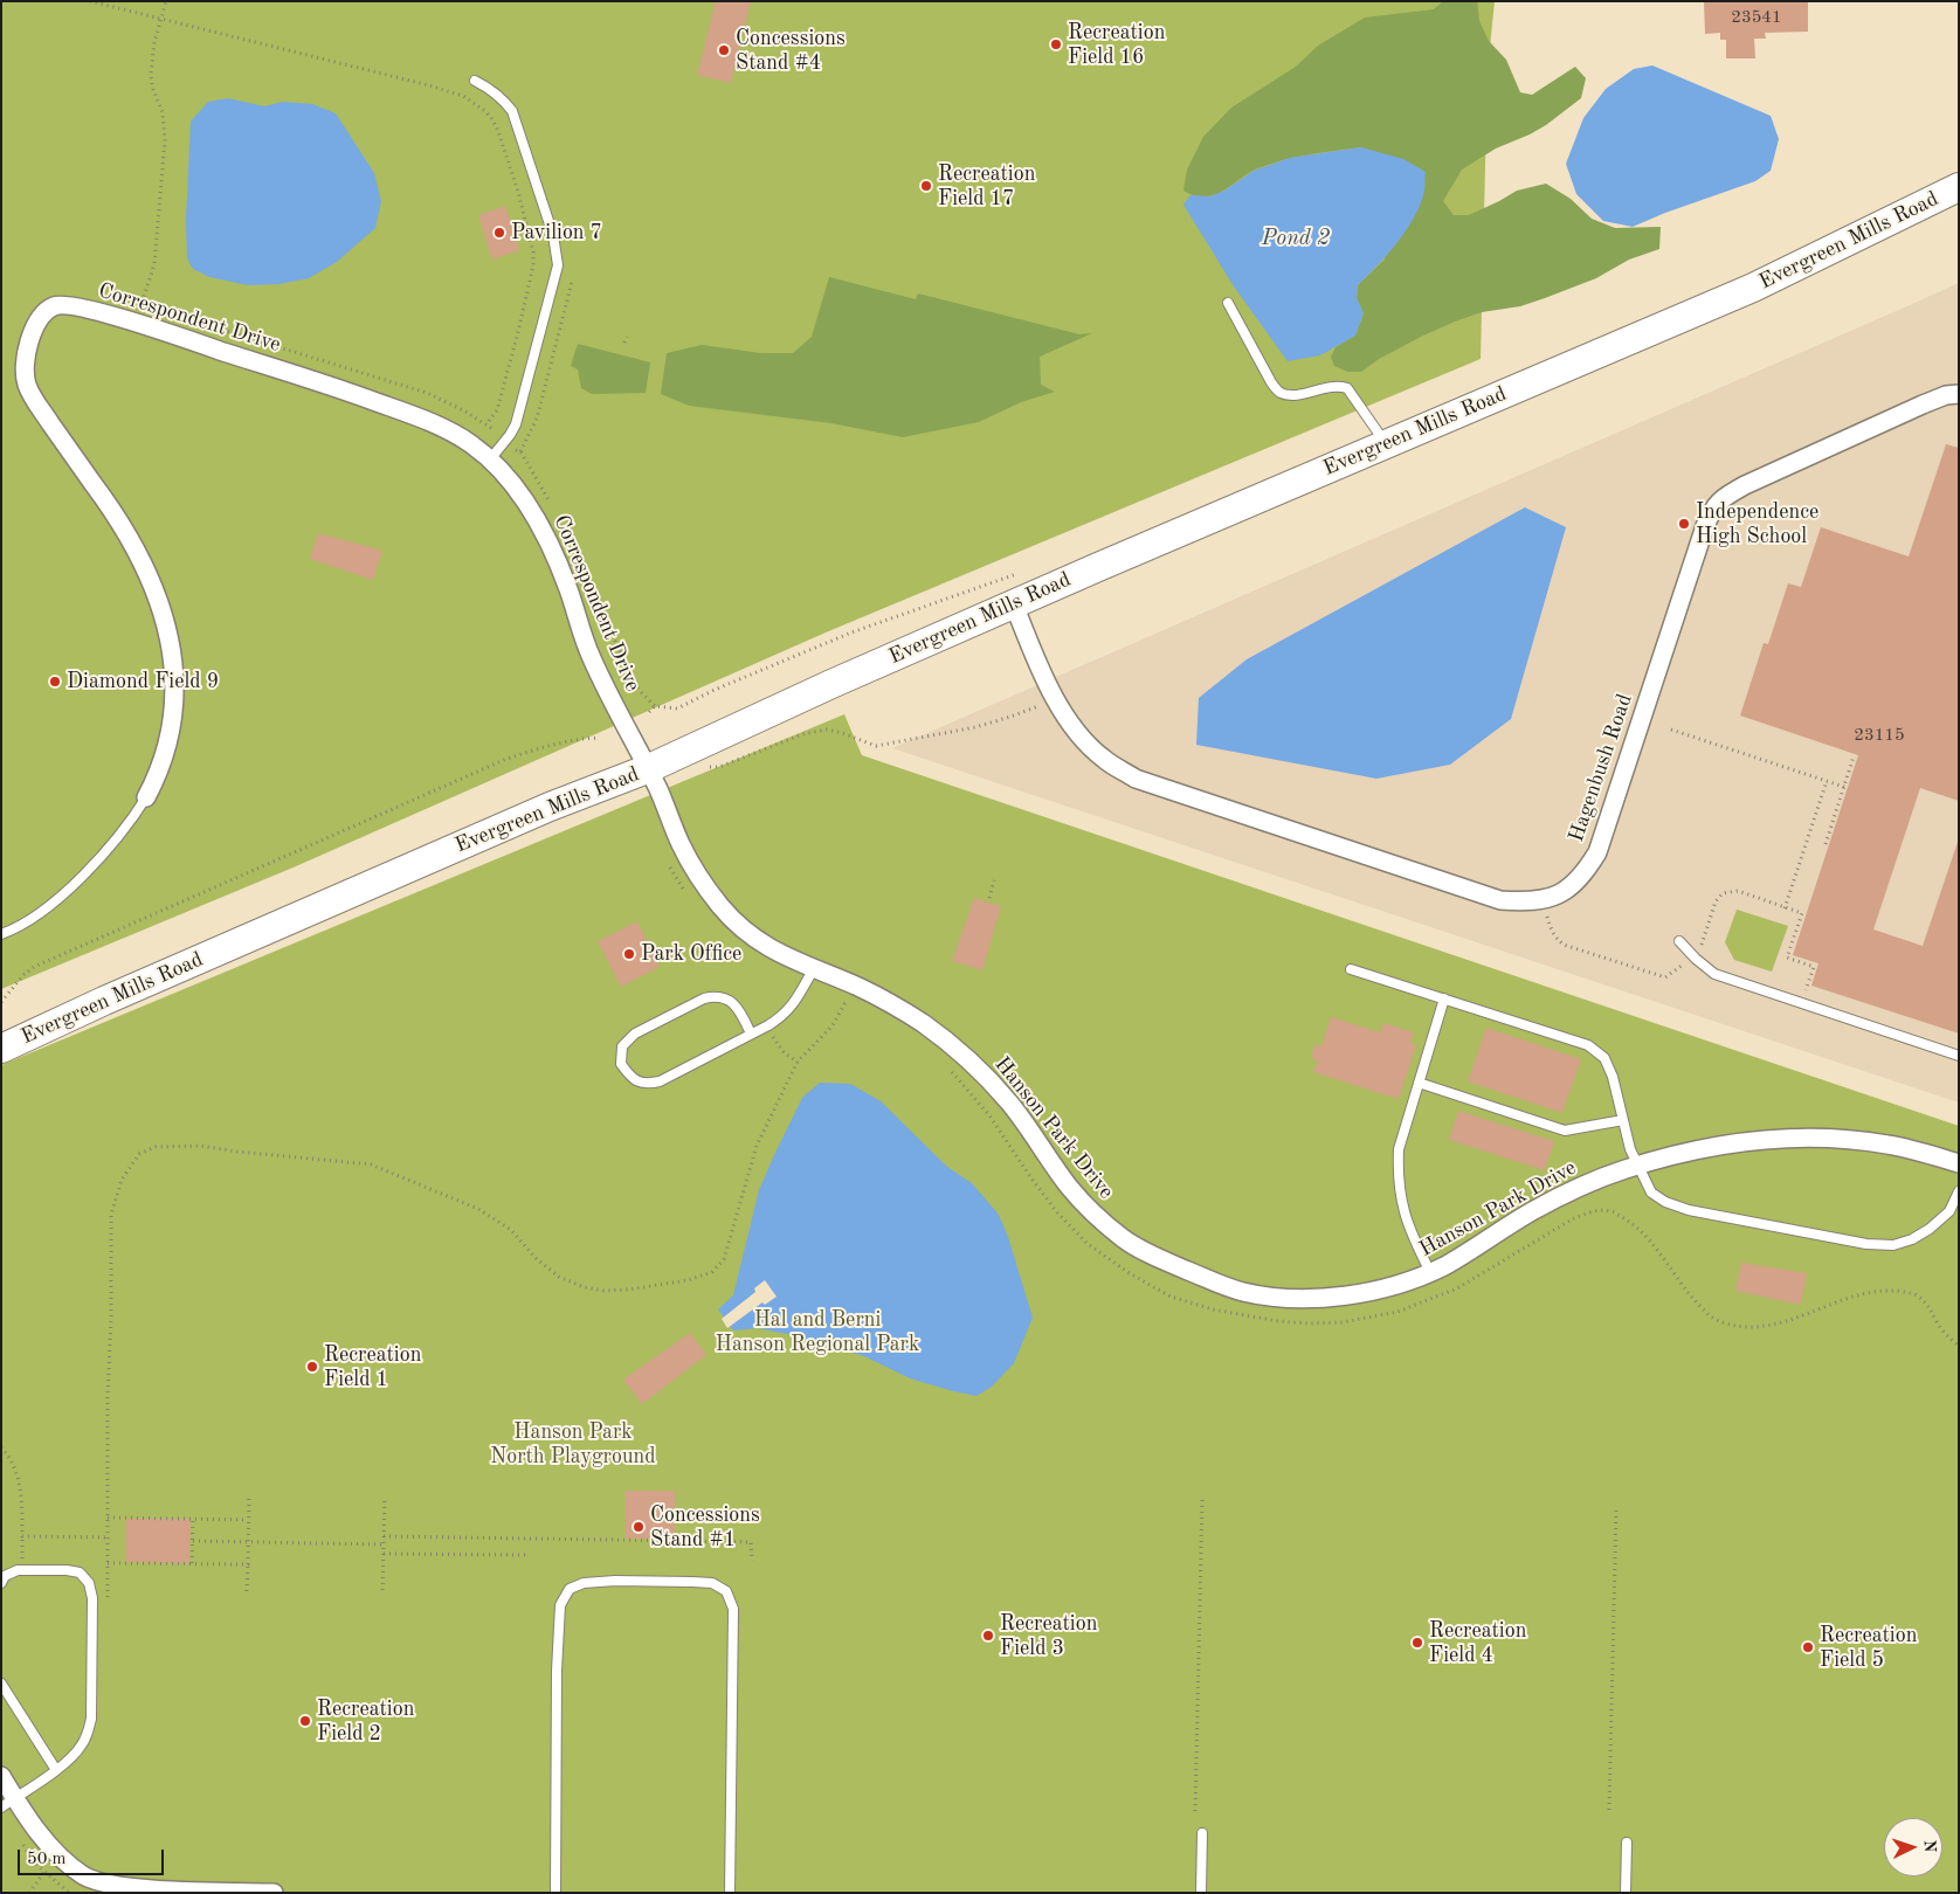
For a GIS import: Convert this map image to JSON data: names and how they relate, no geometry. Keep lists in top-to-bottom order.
{
  "streets": {
    "main road": ["Evergreen Mills Road"],
    "street": ["Correspondent Drive", "Hagenbush Road", "Hanson Park Drive"]
  },
  "crossings": [
    ["Evergreen Mills Road", "Correspondent Drive"],
    ["Evergreen Mills Road", "Hagenbush Road"],
    ["Evergreen Mills Road", "Hanson Park Drive"],
    ["Correspondent Drive", "Hanson Park Drive"]
  ],
  "water": ["Pond 2"],
  "parks": ["Hal and Berni Hanson Regional Park", "Hanson Park North Playground"],
  "places": [
    "Recreation Field 16",
    "Concessions Stand #4",
    "Recreation Field 17",
    "Pavilion 7",
    "Independence High School",
    "Diamond Field 9",
    "Park Office",
    "Recreation Field 1",
    "Concessions Stand #1",
    "Recreation Field 3",
    "Recreation Field 4",
    "Recreation Field 5",
    "Recreation Field 2"
  ],
  "house_numbers": ["23541", "23115"],
  "scale_bar": "50 m",
  "north": "right"
}
